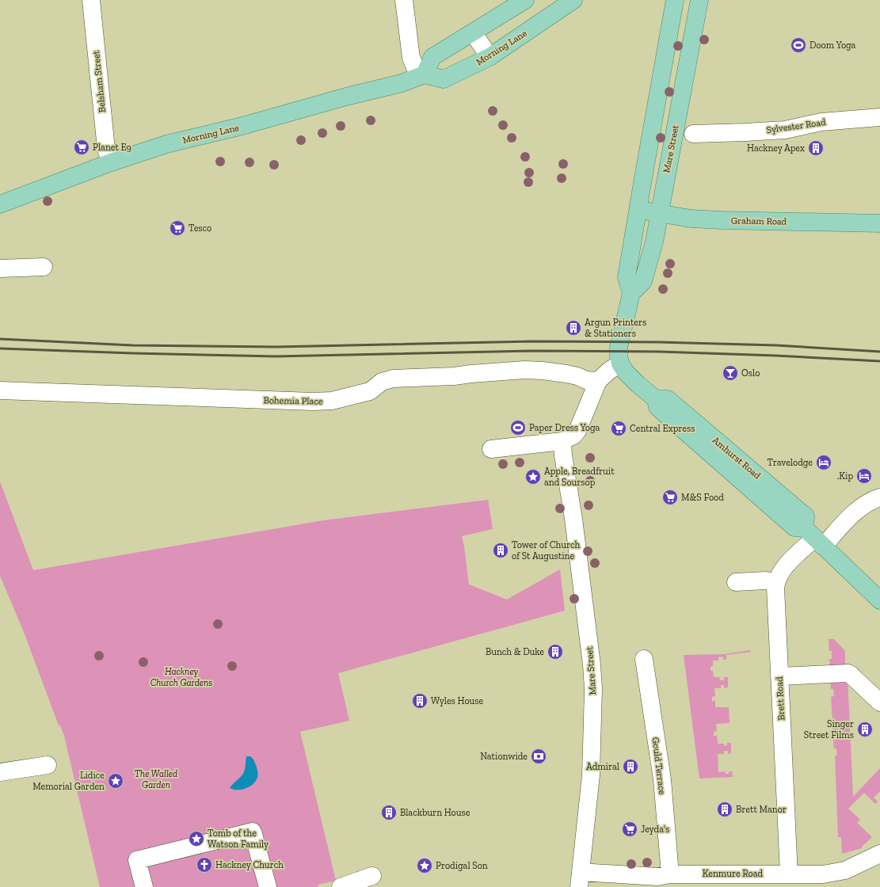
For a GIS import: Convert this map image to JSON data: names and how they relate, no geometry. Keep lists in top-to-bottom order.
{
  "streets": {
    "main road": [
      "Morning Lane",
      "Mare Street",
      "Graham Road",
      "Amhurst Road"
    ],
    "street": [
      "Belsham Street",
      "Sylvester Road",
      "Bohemia Place",
      "Brett Road",
      "Gould Terrace",
      "Kenmure Road"
    ]
  },
  "crossings": [
    ["Morning Lane", "Belsham Street"],
    ["Mare Street", "Graham Road"],
    ["Mare Street", "Kenmure Road"],
    ["Brett Road", "Kenmure Road"],
    ["Gould Terrace", "Kenmure Road"]
  ],
  "parks": ["Hackney Church Gardens", "The Walled Garden"],
  "places": {
    "sports": ["Doom Yoga", "Paper Dress Yoga"],
    "supermarket": [
      "Planet E9",
      "Tesco",
      "Central Express",
      "M&S Food",
      "Jeyda's"
    ],
    "building": [
      "Hackney Apex",
      "Argun Printers & Stationers",
      "Tower of Church of St Augustine",
      "Bunch & Duke",
      "Wyles House",
      "Singer Street Films",
      "Admiral",
      "Brett Manor",
      "Blackburn House"
    ],
    "bar": ["Oslo"],
    "hotel": ["Travelodge", ".Kip"],
    "place": [
      "Apple, Breadfruit and Soursop",
      "Lidice Memorial Garden",
      "Tomb of the Watson Family",
      "Prodigal Son"
    ],
    "bank": ["Nationwide"],
    "church": ["Hackney Church"]
  }
}
